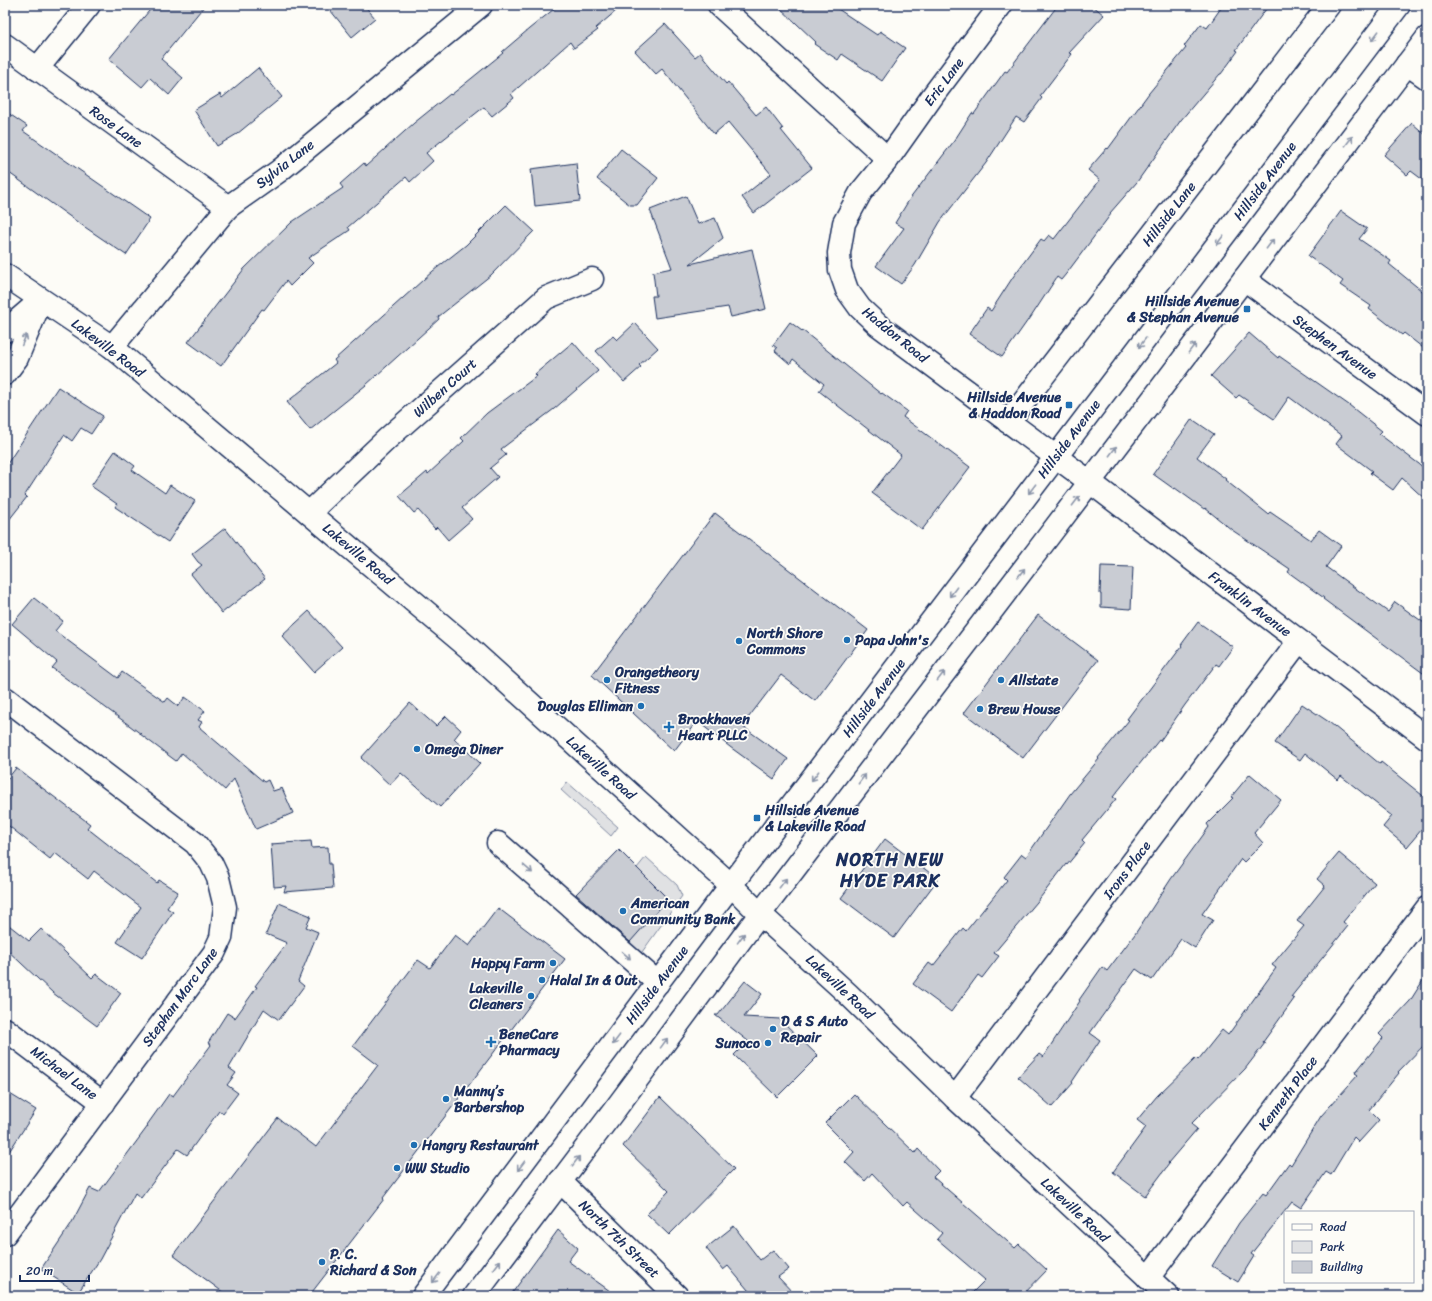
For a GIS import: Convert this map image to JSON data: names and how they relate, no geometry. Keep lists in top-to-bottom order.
{
  "streets": {
    "street": [
      "Eric Lane",
      "Rose Lane",
      "Sylvia Lane",
      "Hillside Avenue",
      "Hillside Lane",
      "Haddon Road",
      "Stephen Avenue",
      "Lakeville Road",
      "Wilben Court",
      "Franklin Avenue",
      "Irons Place",
      "Stephan Marc Lane",
      "Michael Lane",
      "Kenneth Place",
      "North 7th Street"
    ]
  },
  "crossings": [
    ["Eric Lane", "Haddon Road"],
    ["Rose Lane", "Sylvia Lane"],
    ["Sylvia Lane", "Lakeville Road"],
    ["Hillside Avenue", "Haddon Road"],
    ["Hillside Avenue", "Lakeville Road"],
    ["Hillside Lane", "Haddon Road"],
    ["Haddon Road", "Franklin Avenue"],
    ["Lakeville Road", "Wilben Court"],
    ["Lakeville Road", "Irons Place"],
    ["Lakeville Road", "Kenneth Place"],
    ["Franklin Avenue", "Irons Place"],
    ["Stephan Marc Lane", "Michael Lane"]
  ],
  "districts": ["NORTH NEW HYDE PARK"],
  "places": {
    "transit": ["Hillside Avenue & Stephan Avenue", "Hillside Avenue & Haddon Road", "Hillside Avenue & Lakeville Road"],
    "other": [
      "Papa John's",
      "North Shore Commons",
      "Orangetheory Fitness",
      "Allstate",
      "Douglas Elliman",
      "Brew House",
      "Omega Diner",
      "American Community Bank",
      "Happy Farm",
      "Halal In & Out",
      "Lakeville Cleaners",
      "D & S Auto Repair",
      "Sunoco",
      "Manny’s Barbershop",
      "Hangry Restaurant",
      "WW Studio",
      "P. C. Richard & Son"
    ],
    "health": ["Brookhaven Heart PLLC", "BeneCare Pharmacy"]
  },
  "legend": ["Road", "Park", "Building"],
  "scale_bar": "20 m"
}
